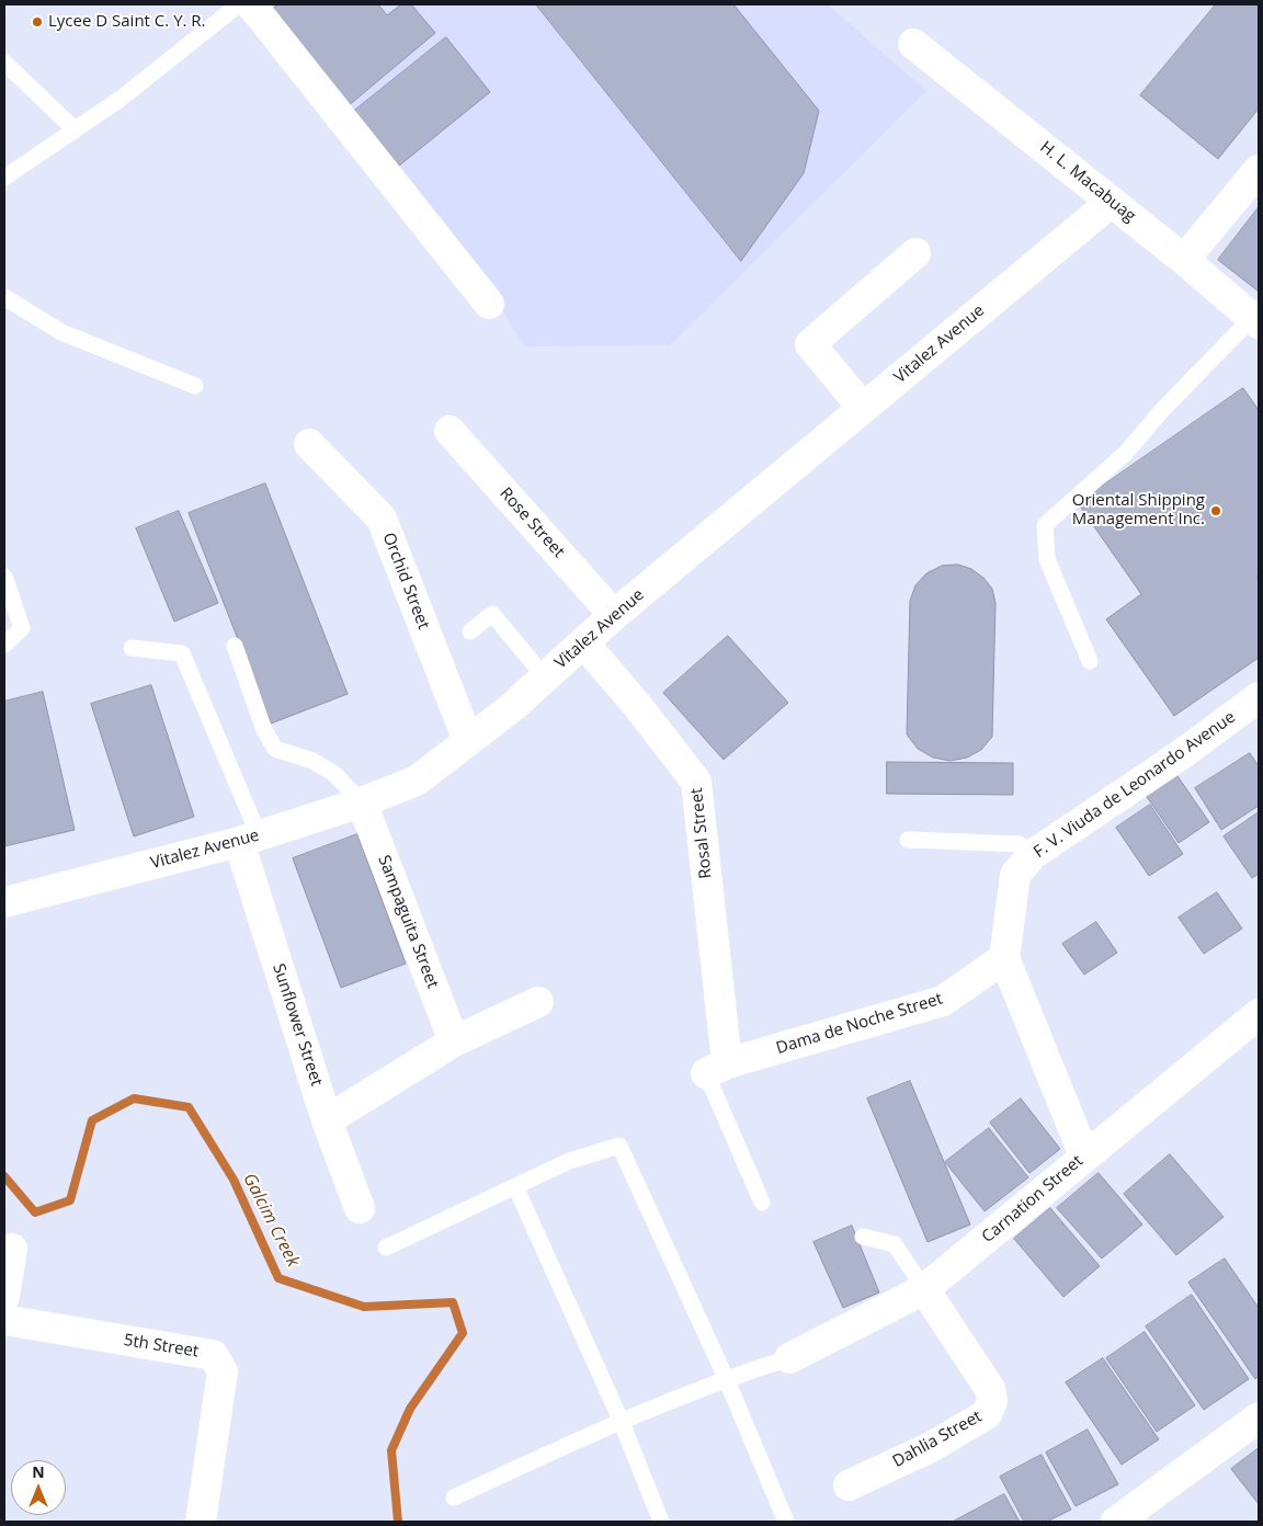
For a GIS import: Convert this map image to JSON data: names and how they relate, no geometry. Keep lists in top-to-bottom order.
{
  "streets": {
    "street": [
      "H. L. Macabuag",
      "Vitalez Avenue",
      "Rose Street",
      "Orchid Street",
      "F. V. Viuda de Leonardo Avenue",
      "Rosal Street",
      "Sampaguita Street",
      "Dama de Noche Street",
      "Sunflower Street",
      "Carnation Street",
      "5th Street",
      "Dahlia Street"
    ]
  },
  "crossings": [
    ["H. L. Macabuag", "Vitalez Avenue"],
    ["Vitalez Avenue", "Rose Street"],
    ["Vitalez Avenue", "Orchid Street"],
    ["Vitalez Avenue", "Rosal Street"],
    ["Vitalez Avenue", "Sampaguita Street"],
    ["Vitalez Avenue", "Sunflower Street"],
    ["F. V. Viuda de Leonardo Avenue", "Dama de Noche Street"],
    ["F. V. Viuda de Leonardo Avenue", "Carnation Street"],
    ["Rosal Street", "Dama de Noche Street"],
    ["Carnation Street", "Dahlia Street"]
  ],
  "water": ["Galcim Creek"],
  "places": ["Lycee D Saint C. Y. R.", "Oriental Shipping Management Inc."],
  "north": "top"
}
